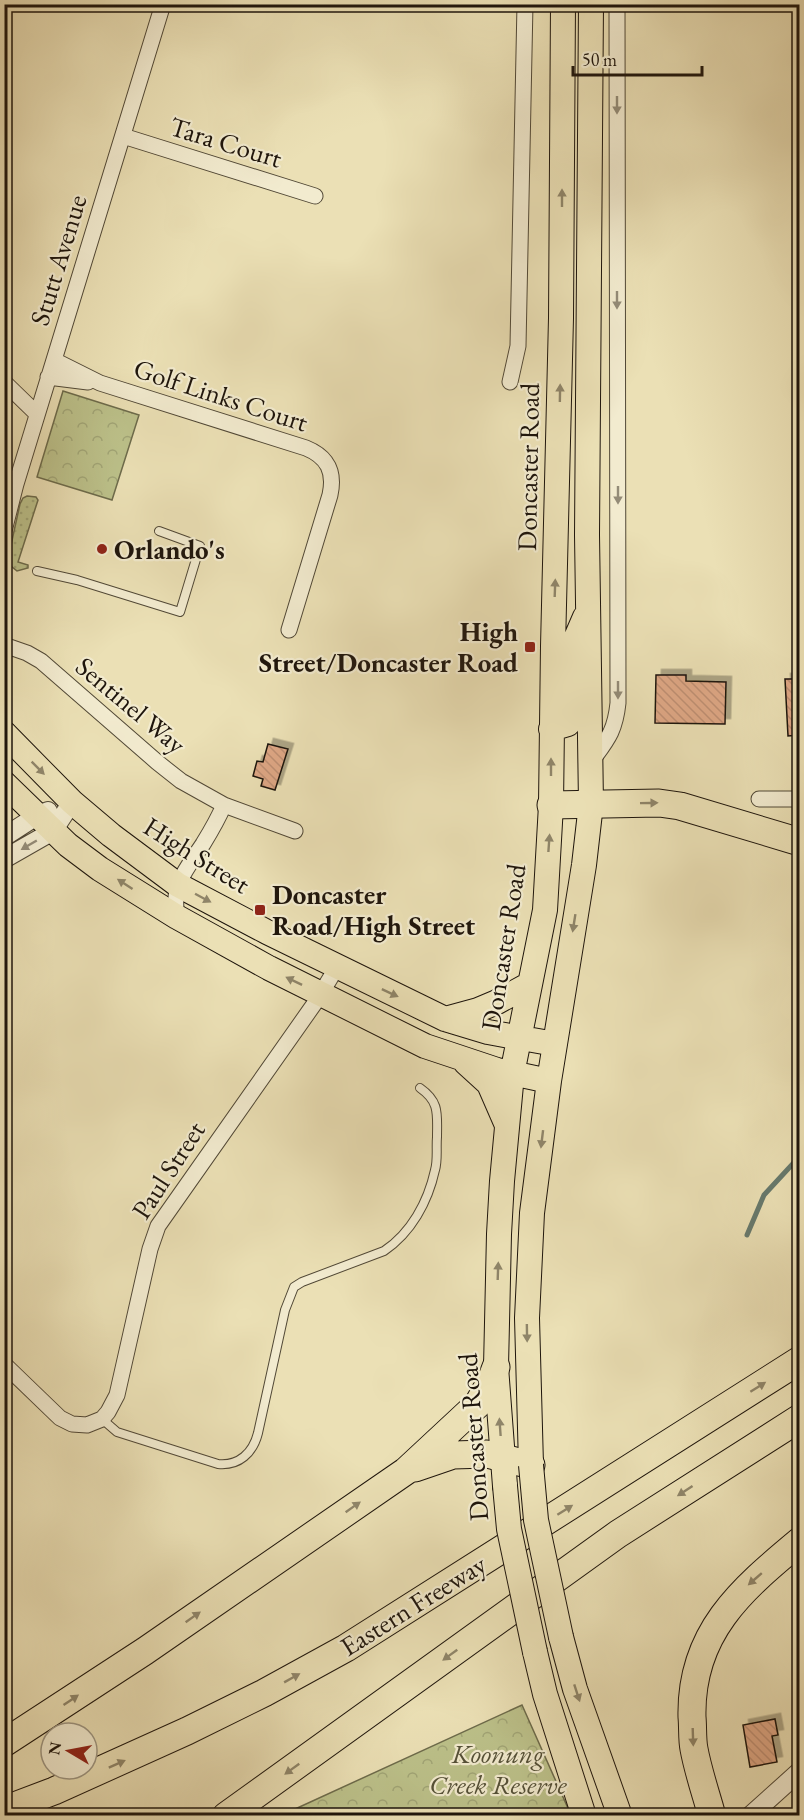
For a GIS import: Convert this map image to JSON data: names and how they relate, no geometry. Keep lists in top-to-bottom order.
{
  "streets": {
    "highway": ["Eastern Freeway"],
    "main road": ["Doncaster Road", "High Street"],
    "street": [
      "Tara Court",
      "Stutt Avenue",
      "Golf Links Court",
      "Sentinel Way",
      "Paul Street"
    ]
  },
  "crossings": [
    ["Tara Court", "Stutt Avenue"],
    ["Stutt Avenue", "Golf Links Court"],
    ["Doncaster Road", "High Street"],
    ["High Street", "Paul Street"]
  ],
  "parks": ["Koonung Creek Reserve"],
  "places": {
    "other": ["Orlando's"],
    "transit": ["High Street/Doncaster Road", "Doncaster Road/High Street"]
  },
  "scale_bar": "50 m",
  "north": "left"
}
